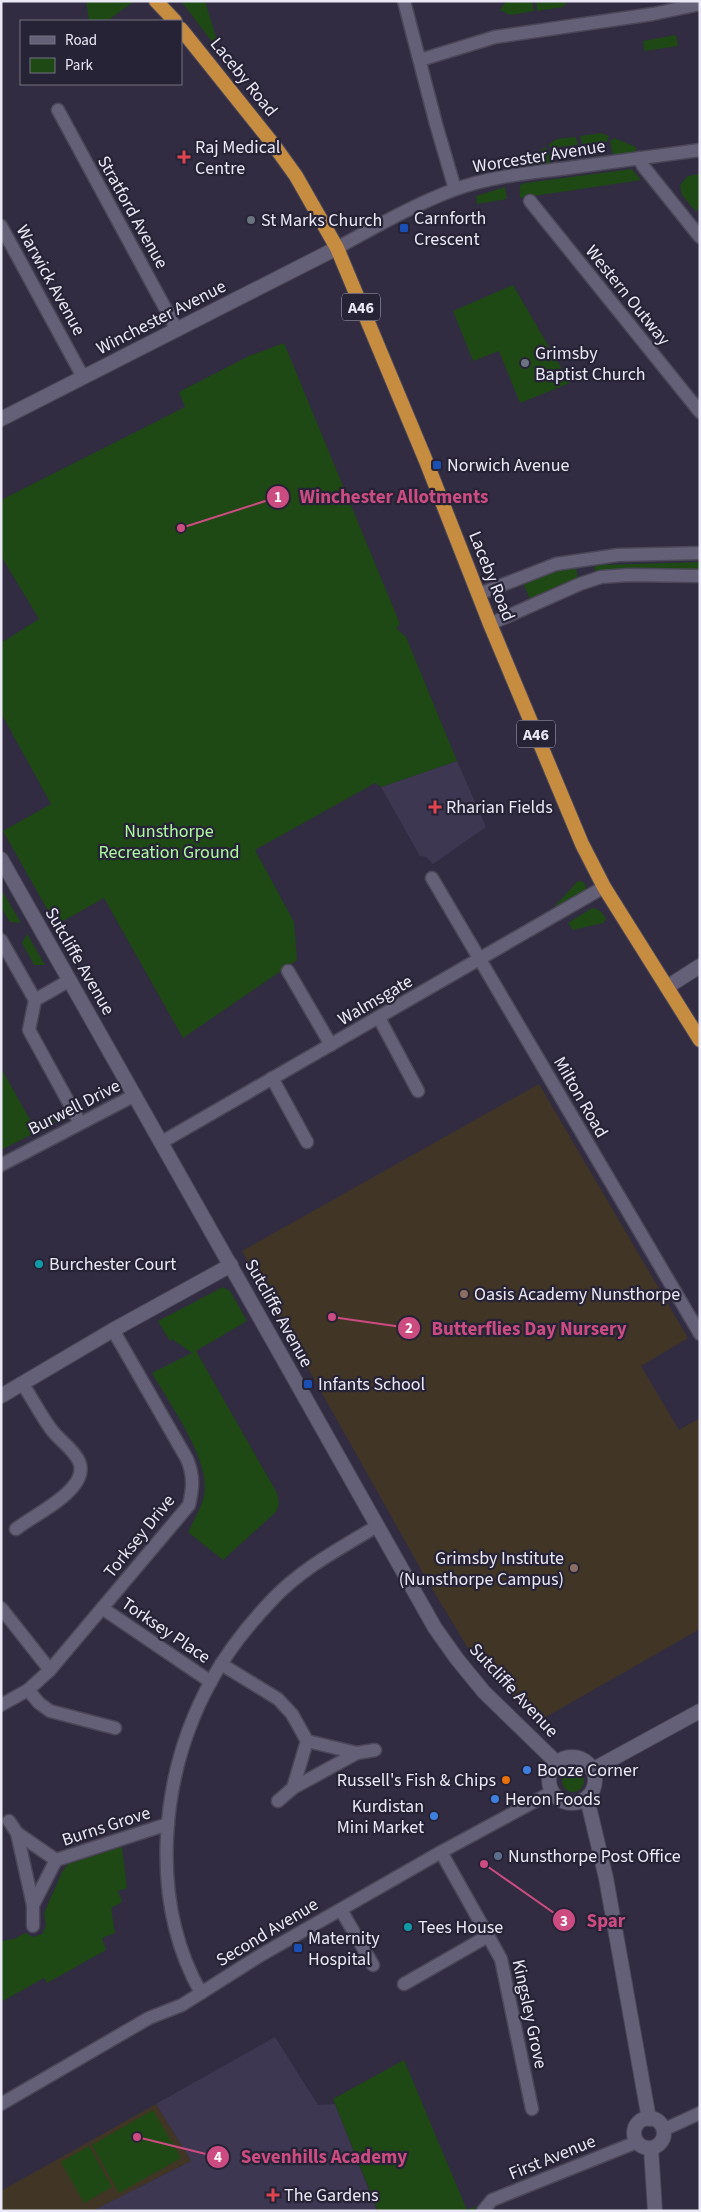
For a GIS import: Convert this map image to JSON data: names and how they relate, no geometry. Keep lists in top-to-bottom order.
{
  "streets": {
    "highway": ["Laceby Road", "A46"],
    "street": [
      "Worcester Avenue",
      "Stratford Avenue",
      "Warwick Avenue",
      "Western Outway",
      "Winchester Avenue",
      "Sutcliffe Avenue",
      "Walmsgate",
      "Milton Road",
      "Burwell Drive",
      "Torksey Drive",
      "Torksey Place",
      "Burns Grove",
      "Second Avenue",
      "Kingsley Grove",
      "First Avenue"
    ]
  },
  "crossings": [
    ["Laceby Road", "Worcester Avenue"],
    ["Laceby Road", "Winchester Avenue"],
    ["Laceby Road", "Walmsgate"],
    ["Worcester Avenue", "Winchester Avenue"],
    ["Stratford Avenue", "Winchester Avenue"],
    ["Warwick Avenue", "Winchester Avenue"],
    ["Sutcliffe Avenue", "Walmsgate"],
    ["Sutcliffe Avenue", "Burwell Drive"],
    ["Sutcliffe Avenue", "Second Avenue"],
    ["Walmsgate", "Milton Road"],
    ["Torksey Drive", "Torksey Place"],
    ["Second Avenue", "Kingsley Grove"]
  ],
  "parks": ["Nunsthorpe Recreation Ground"],
  "places": {
    "health": ["Raj Medical Centre", "Rharian Fields", "The Gardens"],
    "other": [
      "St Marks Church",
      "Grimsby Baptist Church",
      "Winchester Allotments",
      "Burchester Court",
      "Oasis Academy Nunsthorpe",
      "Butterflies Day Nursery",
      "Grimsby Institute (Nunsthorpe Campus)",
      "Booze Corner",
      "Russell's Fish & Chips",
      "Heron Foods",
      "Kurdistan Mini Market",
      "Nunsthorpe Post Office",
      "Spar",
      "Tees House",
      "Sevenhills Academy"
    ],
    "transit": [
      "Carnforth Crescent",
      "Norwich Avenue",
      "Infants School",
      "Maternity Hospital"
    ]
  },
  "legend": ["Road", "Park"]
}
